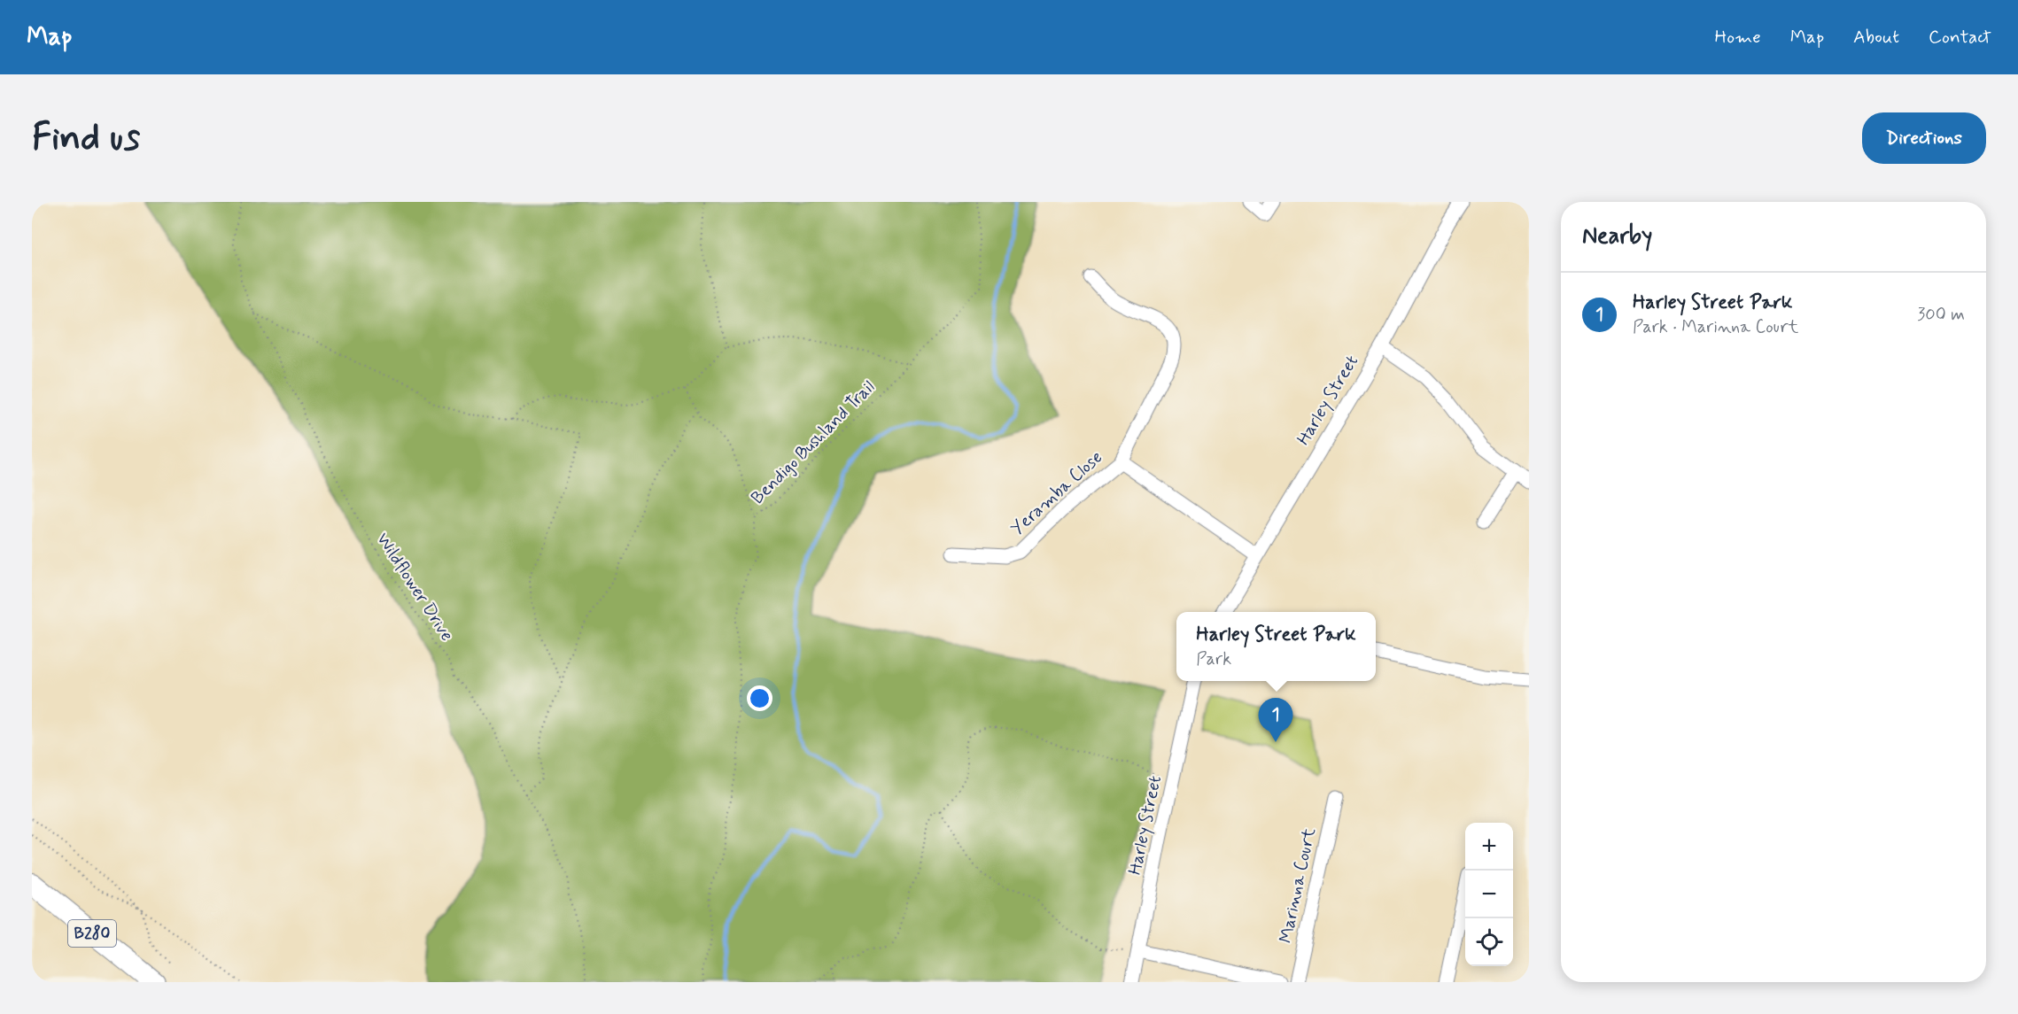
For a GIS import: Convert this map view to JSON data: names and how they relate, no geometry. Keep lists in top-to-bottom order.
{
  "streets": {
    "main road": ["B280"],
    "street": ["Harley Street", "Yeramba Close", "Marinna Court"],
    "path": ["Bendigo Bushland Trail", "Wildflower Drive"]
  },
  "crossings": [
    ["Harley Street", "Yeramba Close"]
  ],
  "page": {
    "header": "Map",
    "nav": [
      "Home",
      "Map",
      "About",
      "Contact"
    ],
    "buttons": "Directions",
    "title": "Find us",
    "heading": "Nearby",
    "list": [
      {
        "mark": "1",
        "name": "Harley Street Park",
        "note": "Park · Marinna Court",
        "value": "300 m"
      }
    ],
    "popup": ["Harley Street Park", "Park"],
    "pins": "1",
    "map_buttons": ["+", "−"]
  }
}
